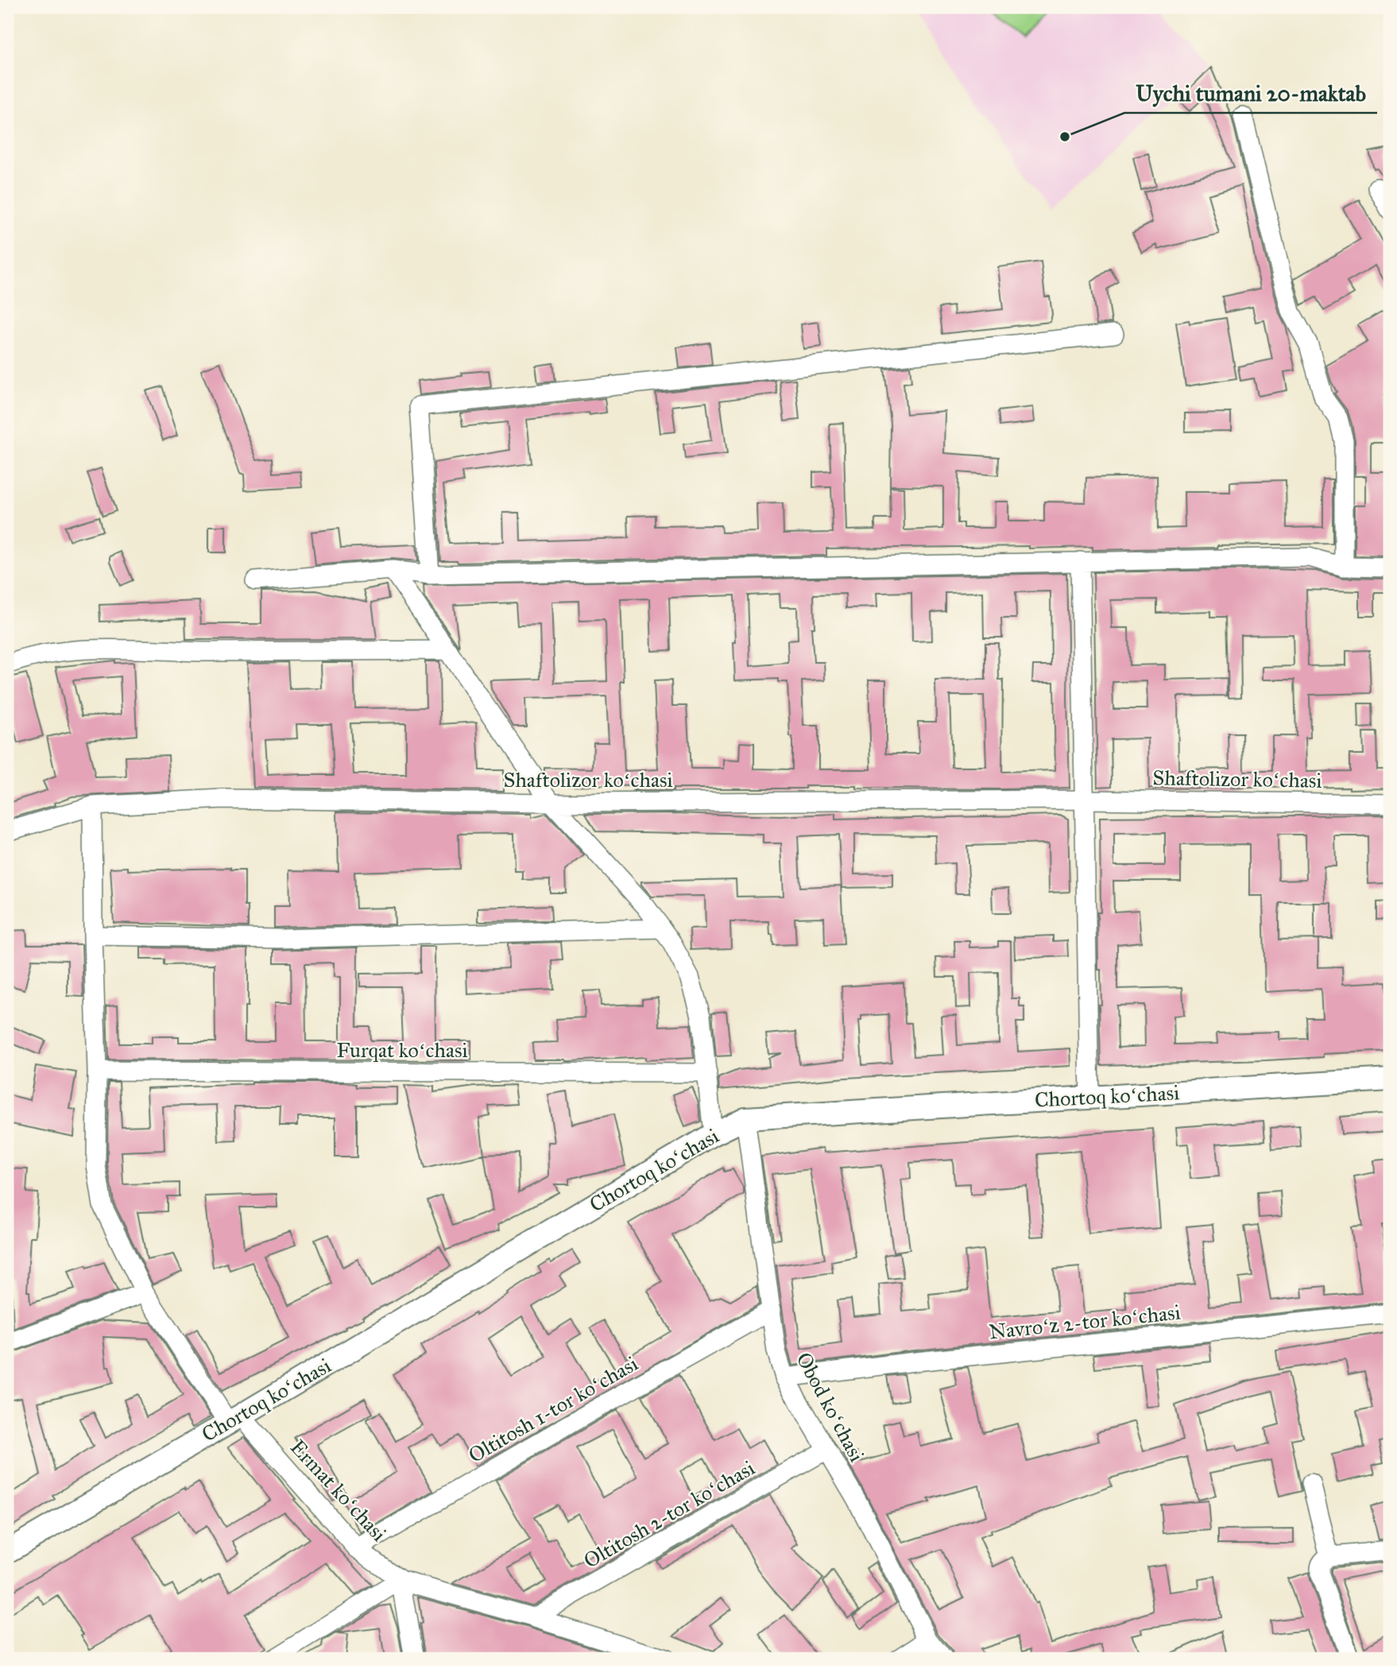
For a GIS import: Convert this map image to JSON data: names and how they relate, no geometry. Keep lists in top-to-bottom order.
{
  "streets": {
    "main road": ["Chortoq koʻchasi"],
    "street": [
      "Shaftolizor koʻchasi",
      "Furqat koʻchasi",
      "Navroʻz 2-tor koʻchasi",
      "Obod koʻchasi",
      "Oltitosh 1-tor koʻchasi",
      "Ermat koʻchasi",
      "Oltitosh 2-tor koʻchasi"
    ]
  },
  "crossings": [
    ["Chortoq koʻchasi", "Obod koʻchasi"],
    ["Chortoq koʻchasi", "Ermat koʻchasi"],
    ["Navroʻz 2-tor koʻchasi", "Obod koʻchasi"],
    ["Obod koʻchasi", "Oltitosh 1-tor koʻchasi"],
    ["Obod koʻchasi", "Oltitosh 2-tor koʻchasi"],
    ["Oltitosh 1-tor koʻchasi", "Ermat koʻchasi"]
  ],
  "places": ["Uychi tumani 20-maktab"]
}
